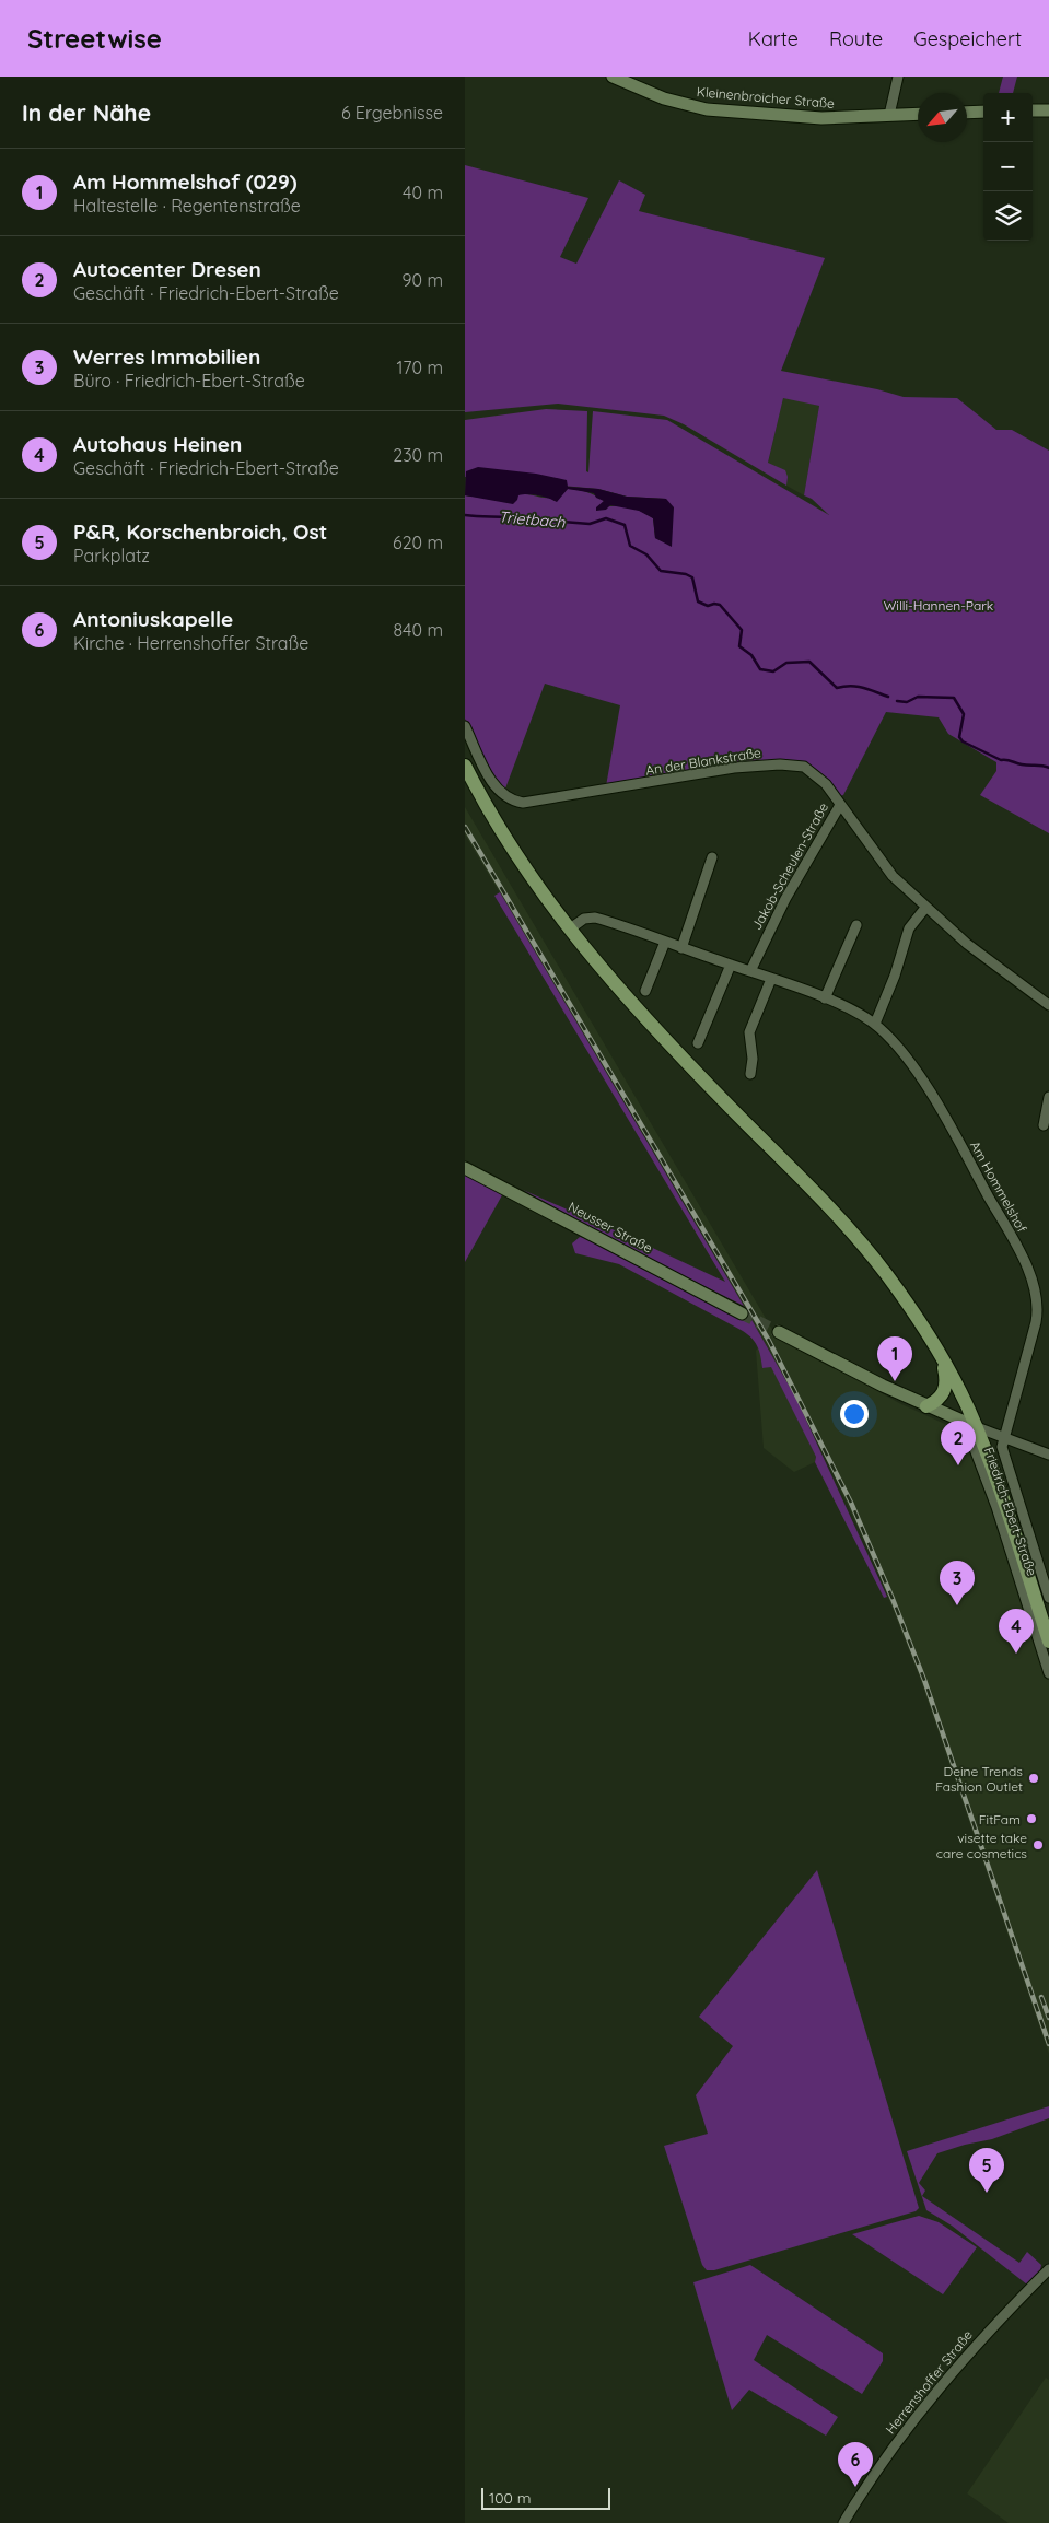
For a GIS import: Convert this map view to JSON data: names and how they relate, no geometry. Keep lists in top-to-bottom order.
{
  "streets": {
    "street": [
      "Kleinenbroicher Straße",
      "An der Blankstraße",
      "Jakob-Scheulen-Straße",
      "Am Hommelshof",
      "Neusser Straße",
      "Friedrich-Ebert-Straße",
      "Herrenshoffer Straße"
    ]
  },
  "crossings": [
    ["An der Blankstraße", "Jakob-Scheulen-Straße"],
    ["Jakob-Scheulen-Straße", "Am Hommelshof"]
  ],
  "water": ["Trietbach"],
  "parks": ["Willi-Hannen-Park"],
  "places": ["Deine Trends Fashion Outlet", "FitFam", "visette take care cosmetics"],
  "scale_bar": "100 m",
  "north": "bottom left",
  "page": {
    "header": "Streetwise",
    "nav": ["Karte", "Route", "Gespeichert"],
    "heading": ["In der Nähe", "6 Ergebnisse"],
    "map_buttons": ["+", "−"],
    "list": [
      {
        "mark": "1",
        "name": "Am Hommelshof (029)",
        "note": "Haltestelle · Regentenstraße",
        "value": "40 m"
      },
      {
        "mark": "2",
        "name": "Autocenter Dresen",
        "note": "Geschäft · Friedrich-Ebert-Straße",
        "value": "90 m"
      },
      {
        "mark": "3",
        "name": "Werres Immobilien",
        "note": "Büro · Friedrich-Ebert-Straße",
        "value": "170 m"
      },
      {
        "mark": "4",
        "name": "Autohaus Heinen",
        "note": "Geschäft · Friedrich-Ebert-Straße",
        "value": "230 m"
      },
      {
        "mark": "5",
        "name": "P&R, Korschenbroich, Ost",
        "note": "Parkplatz",
        "value": "620 m"
      },
      {
        "mark": "6",
        "name": "Antoniuskapelle",
        "note": "Kirche · Herrenshoffer Straße",
        "value": "840 m"
      }
    ],
    "pins": [
      "1",
      "2",
      "3",
      "4",
      "5",
      "6"
    ],
    "scale": "100 m"
  }
}
